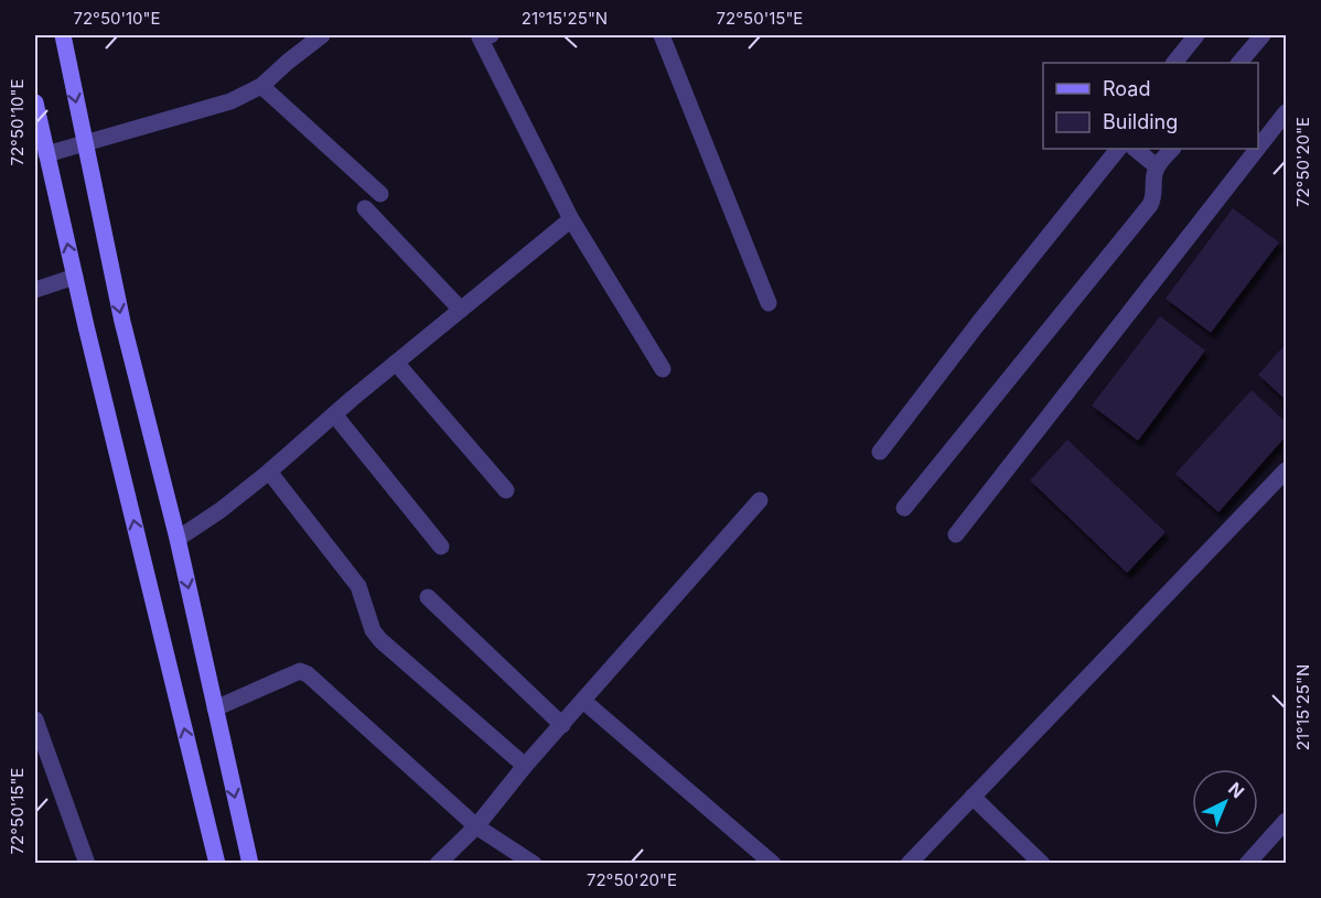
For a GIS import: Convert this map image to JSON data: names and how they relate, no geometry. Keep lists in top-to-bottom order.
{
  "legend": ["Road", "Building"],
  "north": "top right",
  "coordinates": [
    "72°50'10\"E",
    "21°15'25\"N",
    "72°50'15\"E",
    "72°50'20\"E"
  ]
}
